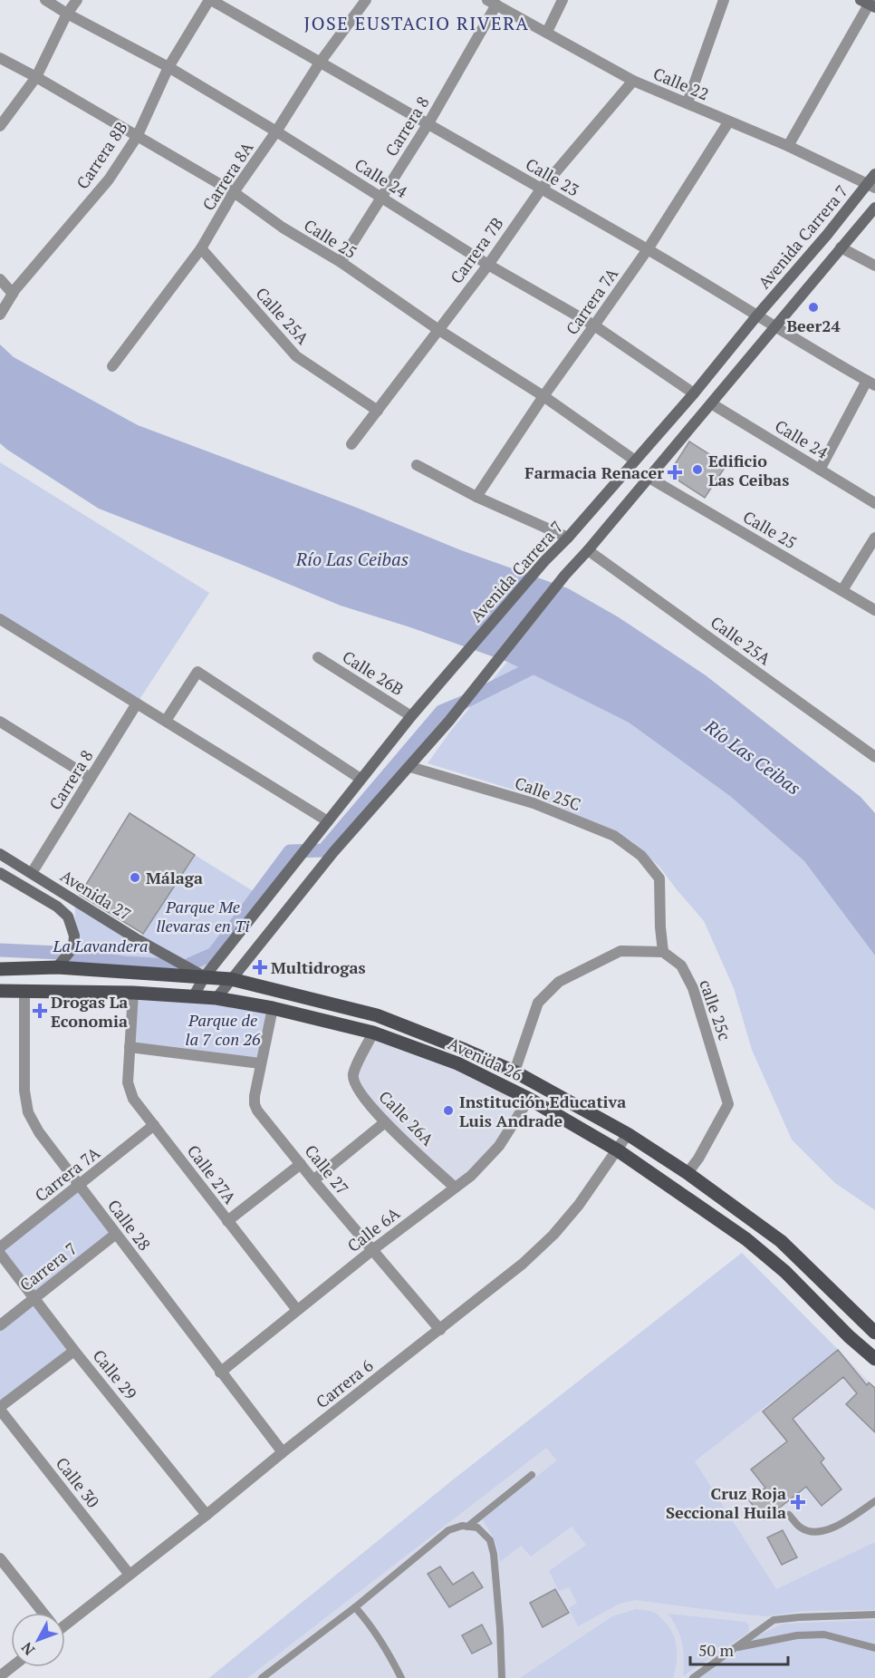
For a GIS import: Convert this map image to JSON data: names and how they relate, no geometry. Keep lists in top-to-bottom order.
{
  "streets": {
    "main road": ["Avenida Carrera 7", "Avenida 27", "Avenida 26"],
    "street": [
      "Calle 22",
      "Carrera 8",
      "Carrera 8B",
      "Carrera 8A",
      "Calle 23",
      "Calle 24",
      "Calle 25",
      "Carrera 7B",
      "Carrera 7A",
      "Calle 25A",
      "Calle 26B",
      "Calle 25C",
      "calle 25c",
      "Calle 26A",
      "Calle 27",
      "Calle 27A",
      "Calle 28",
      "Calle 6A",
      "Carrera 7",
      "Calle 29",
      "Carrera 6",
      "Calle 30"
    ]
  },
  "crossings": [
    ["Calle 22", "Carrera 8"],
    ["Calle 22", "Avenida Carrera 7"],
    ["Calle 22", "Carrera 7B"],
    ["Calle 22", "Carrera 7A"],
    ["Carrera 8", "Calle 23"],
    ["Carrera 8", "Calle 24"],
    ["Carrera 8", "Calle 25"],
    ["Carrera 8", "Avenida 27"],
    ["Carrera 8B", "Calle 23"],
    ["Carrera 8B", "Calle 24"],
    ["Carrera 8B", "Calle 25"],
    ["Carrera 8A", "Calle 23"],
    ["Carrera 8A", "Calle 24"],
    ["Carrera 8A", "Calle 25"],
    ["Carrera 8A", "Calle 25A"],
    ["Calle 23", "Avenida Carrera 7"],
    ["Calle 23", "Carrera 7B"],
    ["Calle 23", "Carrera 7A"],
    ["Calle 24", "Avenida Carrera 7"],
    ["Calle 24", "Carrera 7B"],
    ["Calle 24", "Carrera 7A"],
    ["Avenida Carrera 7", "Calle 25"],
    ["Avenida Carrera 7", "Calle 26B"],
    ["Avenida Carrera 7", "Avenida 27"],
    ["Avenida Carrera 7", "Avenida 26"],
    ["Calle 25", "Carrera 7B"],
    ["Calle 25", "Carrera 7A"],
    ["Carrera 7B", "Calle 25A"],
    ["Carrera 7A", "Calle 27A"],
    ["Carrera 7A", "Calle 28"],
    ["Calle 25C", "calle 25c"],
    ["Avenida 27", "Avenida 26"],
    ["calle 25c", "Avenida 26"],
    ["Avenida 26", "Calle 26A"],
    ["Avenida 26", "Calle 27"],
    ["Avenida 26", "Calle 27A"],
    ["Avenida 26", "Calle 28"],
    ["Avenida 26", "Calle 6A"],
    ["Avenida 26", "Carrera 6"],
    ["Calle 26A", "Calle 6A"],
    ["Calle 27", "Calle 6A"],
    ["Calle 27", "Carrera 6"],
    ["Calle 27A", "Calle 6A"],
    ["Calle 28", "Calle 6A"],
    ["Calle 28", "Carrera 7"],
    ["Calle 28", "Carrera 6"],
    ["Carrera 7", "Calle 29"],
    ["Calle 29", "Carrera 6"],
    ["Carrera 6", "Calle 30"]
  ],
  "districts": ["JOSE EUSTACIO RIVERA"],
  "water": ["Río Las Ceibas"],
  "parks": ["Parque Me llevaras en Ti", "La Lavandera", "Parque de la 7 con 26"],
  "places": {
    "other": [
      "Beer24",
      "Edificio Las Ceibas",
      "Málaga",
      "Institución Educativa Luis Andrade"
    ],
    "health": [
      "Farmacia Renacer",
      "Multidrogas",
      "Drogas La Economia",
      "Cruz Roja Seccional Huila"
    ]
  },
  "scale_bar": "50 m",
  "north": "bottom left"
}
